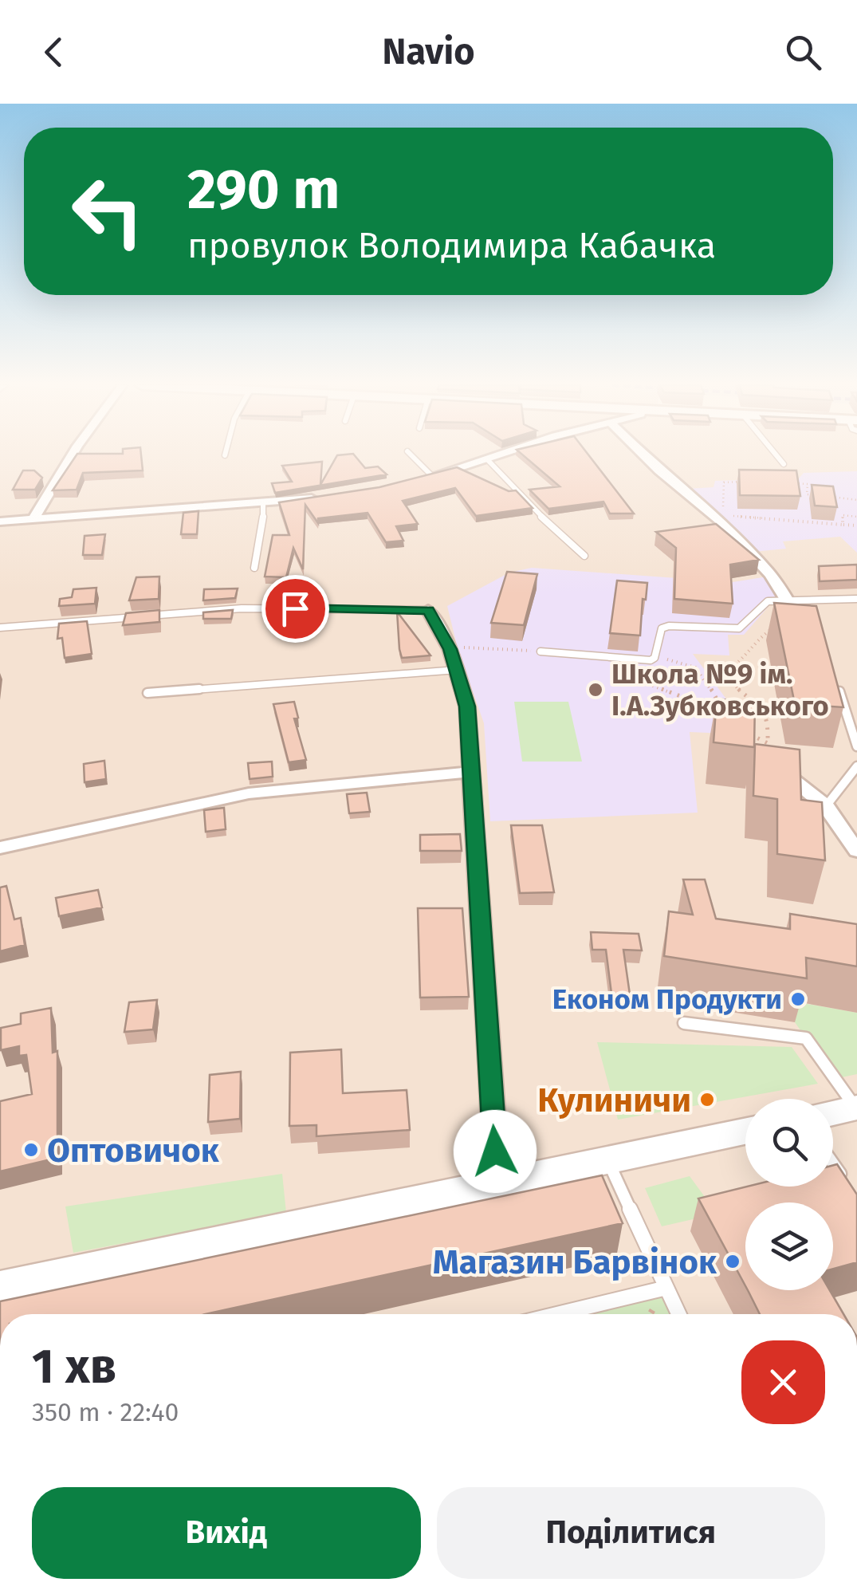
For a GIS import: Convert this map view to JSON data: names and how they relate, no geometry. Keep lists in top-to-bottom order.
{
  "places": [
    "Школа №9 ім. І.А.Зубковського",
    "Економ Продукти",
    "Кулиничи",
    "Оптовичок",
    "Магазин Барвінок"
  ],
  "page": {
    "header": "Navio",
    "turn": ["290 m", "провулок Володимира Кабачка"],
    "heading": ["1 хв", "350 m · 22:40"],
    "buttons": ["Вихід", "Поділитися"]
  }
}
